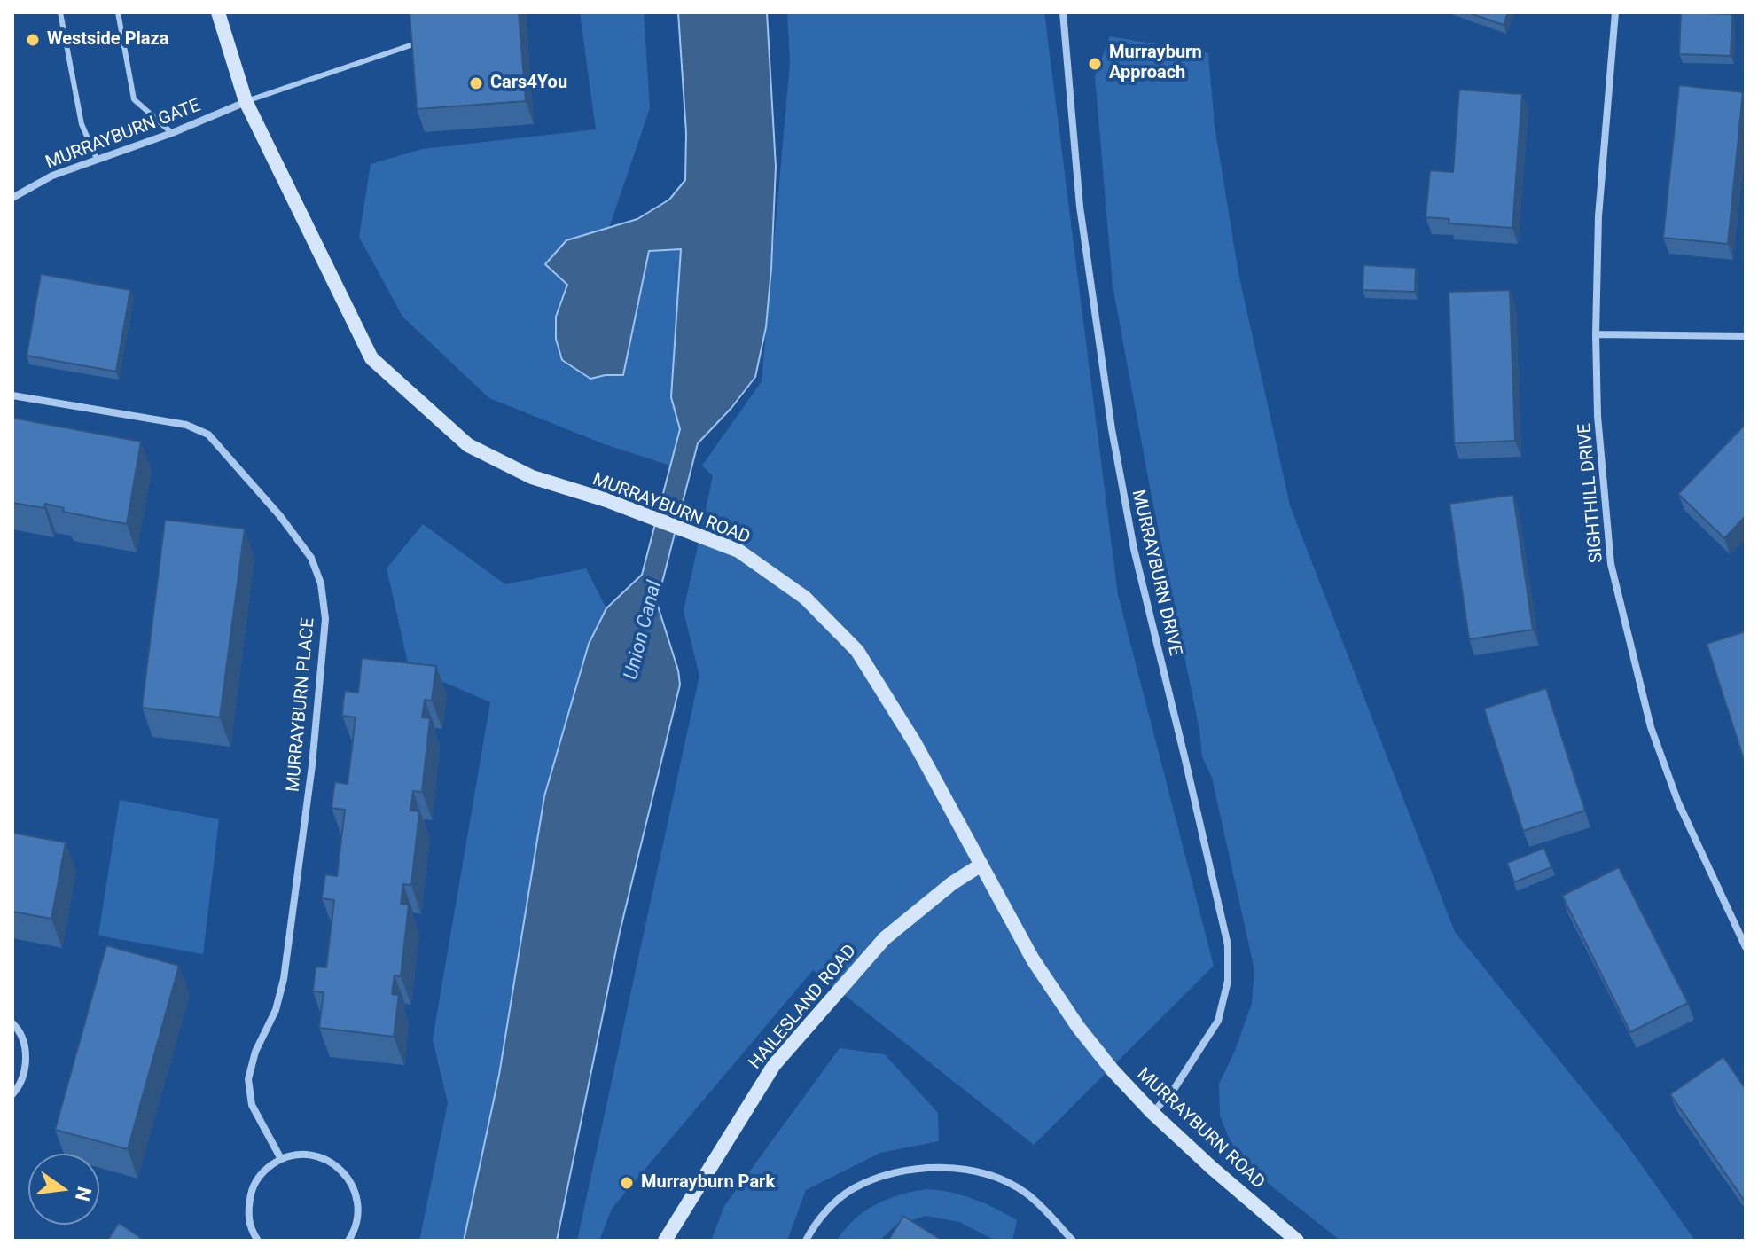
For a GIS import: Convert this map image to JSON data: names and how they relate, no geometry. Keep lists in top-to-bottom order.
{
  "streets": {
    "street": [
      "MURRAYBURN GATE",
      "SIGHTHILL DRIVE",
      "MURRAYBURN ROAD",
      "MURRAYBURN DRIVE",
      "MURRAYBURN PLACE",
      "HAILESLAND ROAD"
    ]
  },
  "crossings": [
    ["MURRAYBURN GATE", "MURRAYBURN ROAD"],
    ["MURRAYBURN ROAD", "MURRAYBURN DRIVE"],
    ["MURRAYBURN ROAD", "HAILESLAND ROAD"]
  ],
  "water": ["Union Canal"],
  "places": [
    "Westside Plaza",
    "Murrayburn Approach",
    "Cars4You",
    "Murrayburn Park"
  ],
  "north": "right"
}
